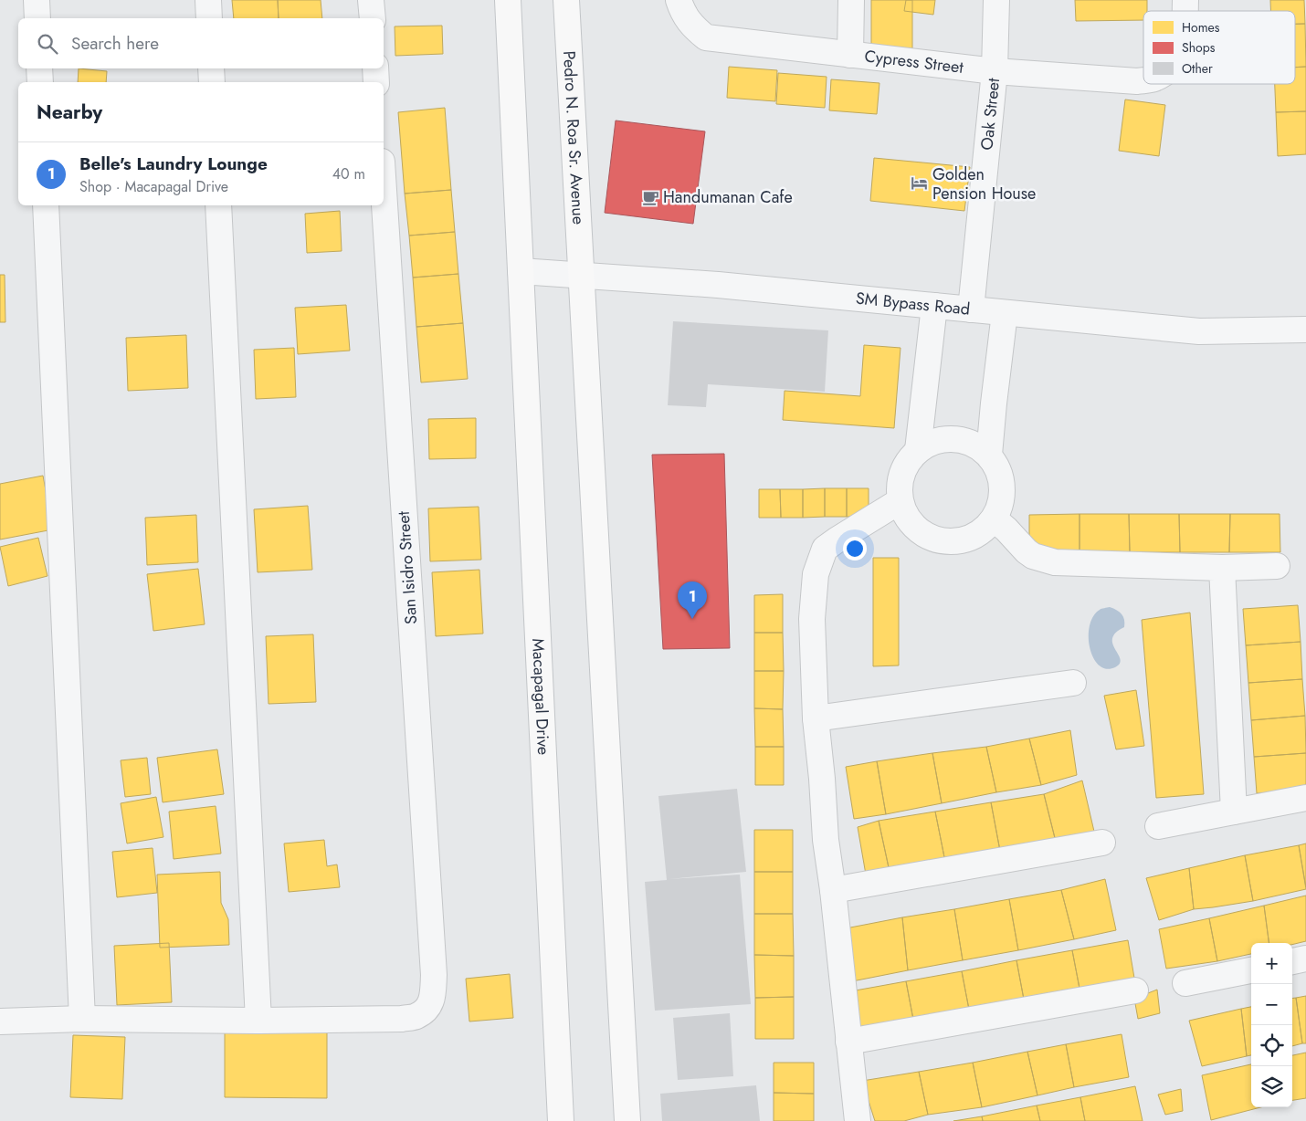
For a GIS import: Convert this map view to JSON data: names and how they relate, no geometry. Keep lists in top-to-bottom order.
{
  "streets": {
    "main road": ["Pedro N. Roa Sr. Avenue", "Macapagal Drive"],
    "street": [
      "Cypress Street",
      "Oak Street",
      "SM Bypass Road",
      "San Isidro Street"
    ]
  },
  "crossings": [
    ["Cypress Street", "Oak Street"],
    ["Oak Street", "SM Bypass Road"],
    ["Pedro N. Roa Sr. Avenue", "SM Bypass Road"],
    ["SM Bypass Road", "Macapagal Drive"]
  ],
  "places": {
    "hotel": ["Golden Pension House"],
    "cafe": ["Handumanan Cafe"]
  },
  "legend": ["Homes", "Shops", "Other"],
  "page": {
    "search": "Search here",
    "heading": "Nearby",
    "list": [
      {
        "mark": "1",
        "name": "Belle's Laundry Lounge",
        "note": "Shop · Macapagal Drive",
        "value": "40 m"
      }
    ],
    "pins": "1",
    "map_buttons": ["+", "−"]
  }
}
